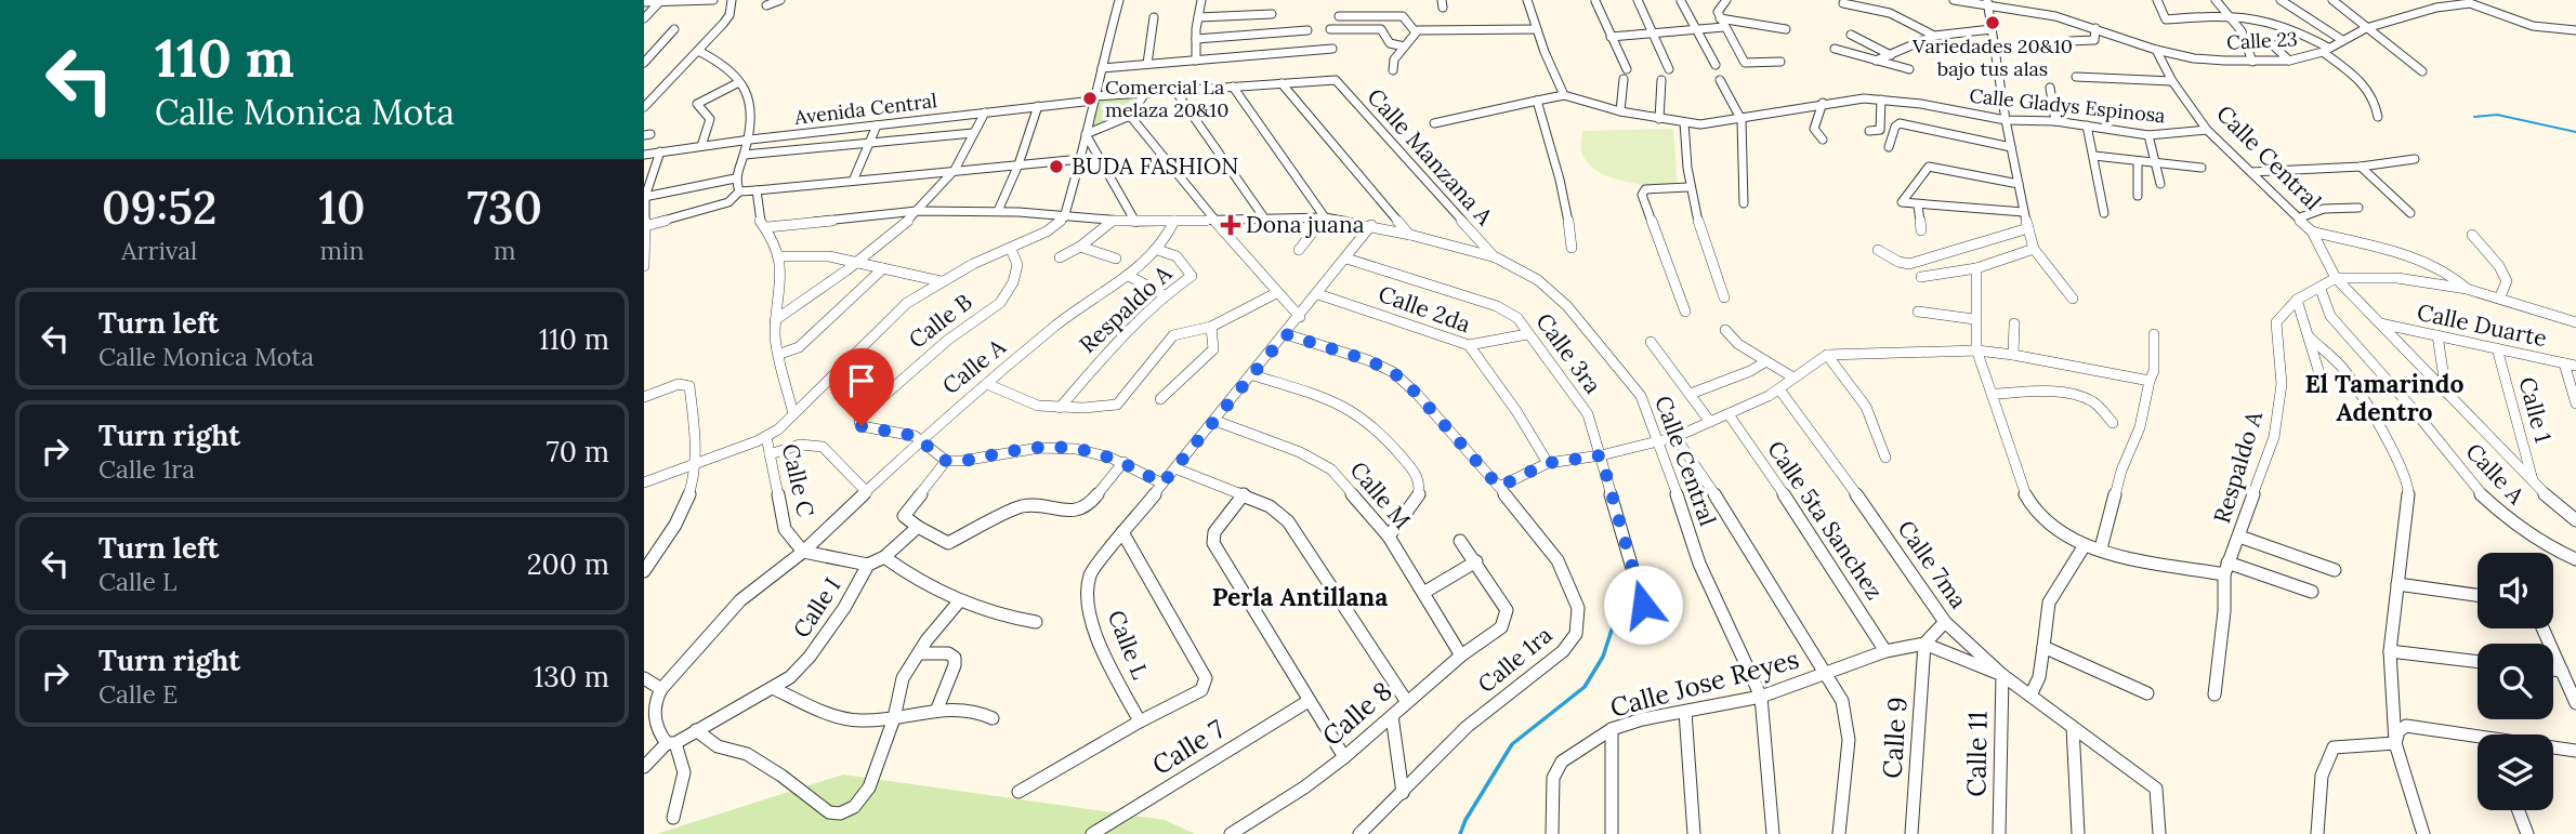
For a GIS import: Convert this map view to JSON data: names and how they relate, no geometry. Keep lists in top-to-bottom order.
{
  "streets": {
    "street": [
      "Calle 23",
      "Calle Gladys Espinosa",
      "Avenida Central",
      "Calle Manzana A",
      "Calle Central",
      "Respaldo A",
      "Calle 2da",
      "Calle B",
      "Calle Duarte",
      "Calle 3ra",
      "Calle A",
      "Calle 1",
      "Calle C",
      "Calle M",
      "Calle 5ta Sanchez",
      "Calle 7ma",
      "Calle I",
      "Calle L",
      "Calle 1ra",
      "Calle Jose Reyes",
      "Calle 8",
      "Calle 9",
      "Calle 7",
      "Calle 11"
    ]
  },
  "crossings": [
    ["Calle 23", "Calle Central"],
    ["Calle Gladys Espinosa", "Calle Central"],
    ["Avenida Central", "Calle Manzana A"],
    ["Calle Manzana A", "Calle Central"],
    ["Calle Central", "Calle Duarte"],
    ["Calle Central", "Calle A"],
    ["Calle Central", "Calle 1"],
    ["Calle Central", "Calle L"],
    ["Calle Central", "Calle Jose Reyes"],
    ["Respaldo A", "Calle A"],
    ["Calle 2da", "Calle L"],
    ["Calle B", "Calle A"],
    ["Calle Duarte", "Calle 1"],
    ["Calle 3ra", "Calle L"],
    ["Calle A", "Calle C"],
    ["Calle C", "Calle I"],
    ["Calle M", "Calle L"],
    ["Calle M", "Calle 8"],
    ["Calle 5ta Sanchez", "Calle Jose Reyes"],
    ["Calle 7ma", "Calle 11"],
    ["Calle L", "Calle 1ra"],
    ["Calle Jose Reyes", "Calle 9"]
  ],
  "districts": ["El Tamarindo Adentro", "Perla Antillana"],
  "places": {
    "other": ["Variedades 20&10 bajo tus alas", "Comercial La melaza 20&10", "BUDA FASHION"],
    "health": ["Dona juana"]
  },
  "page": {
    "turn": ["110 m", "Calle Monica Mota"],
    "eta": [
      "09:52",
      "Arrival",
      "10",
      "min",
      "730",
      "m"
    ],
    "list": [
      {
        "name": "Turn left",
        "note": "Calle Monica Mota",
        "value": "110 m"
      },
      {
        "name": "Turn right",
        "note": "Calle 1ra",
        "value": "70 m"
      },
      {
        "name": "Turn left",
        "note": "Calle L",
        "value": "200 m"
      },
      {
        "name": "Turn right",
        "note": "Calle E",
        "value": "130 m"
      }
    ]
  }
}
